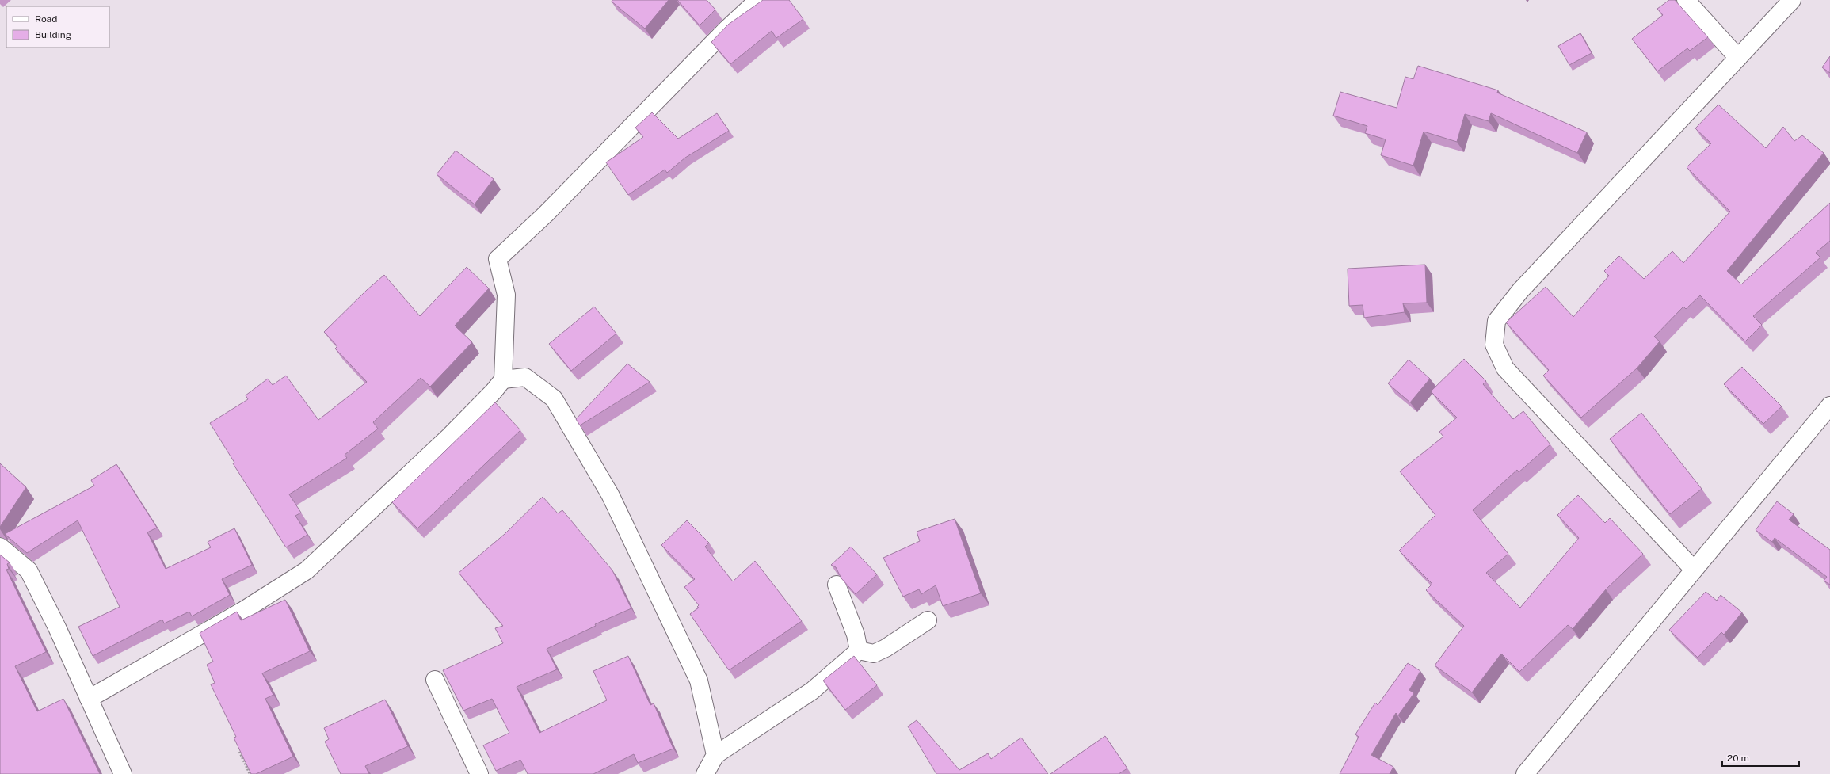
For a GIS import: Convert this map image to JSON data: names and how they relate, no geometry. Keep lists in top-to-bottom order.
{
  "legend": ["Road", "Building"],
  "scale_bar": "20 m"
}
